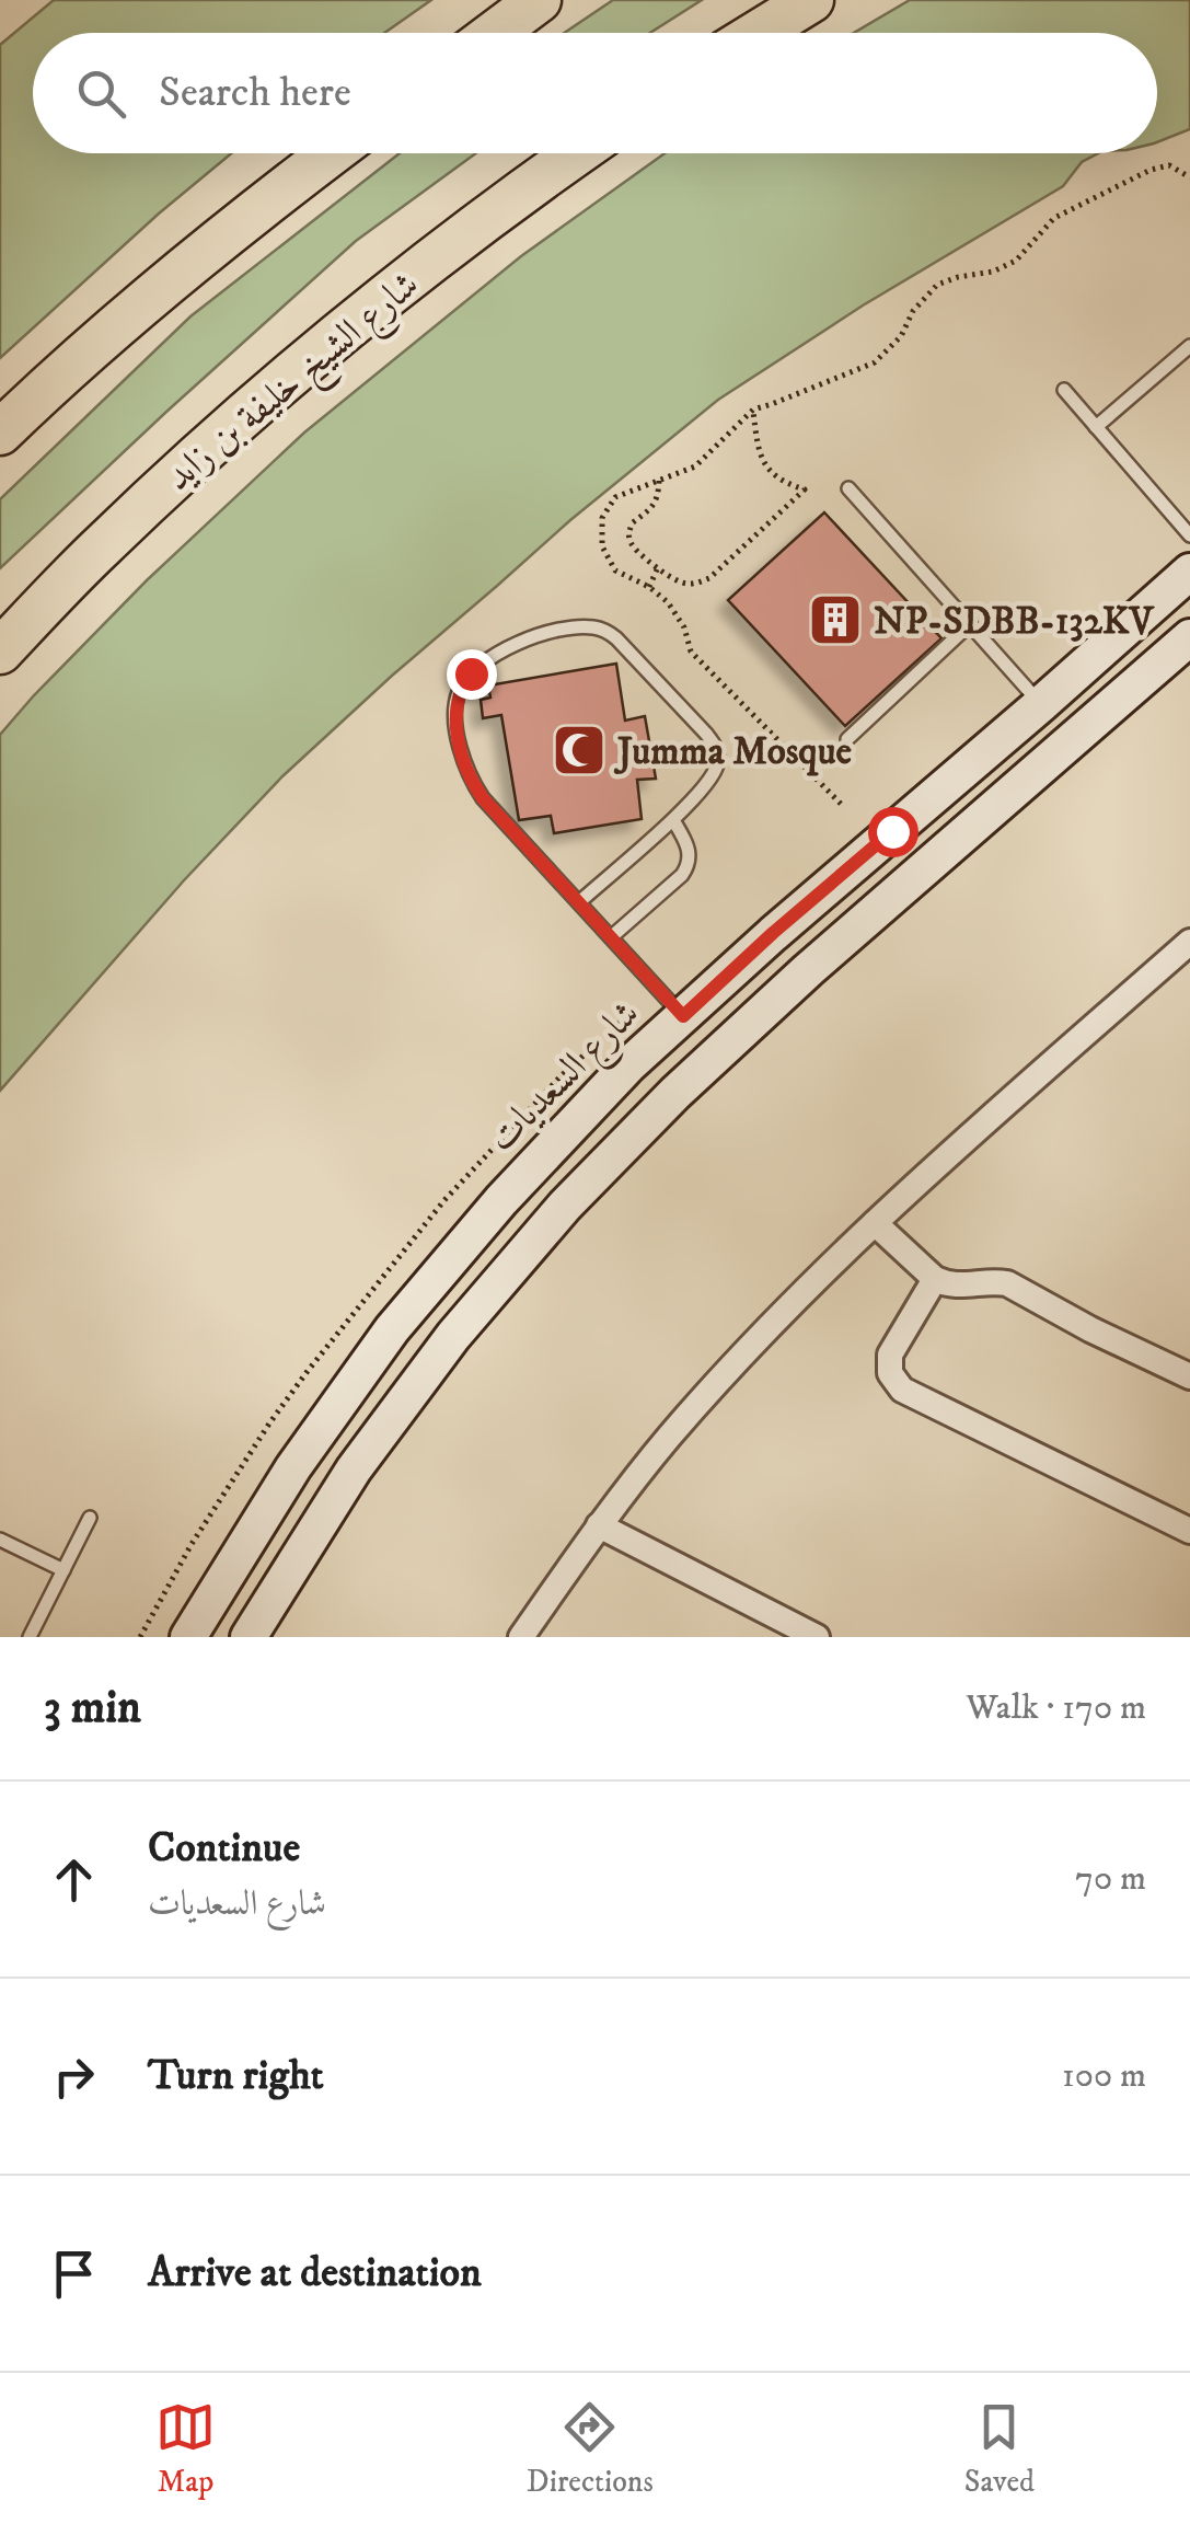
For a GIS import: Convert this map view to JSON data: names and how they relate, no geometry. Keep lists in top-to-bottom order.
{
  "streets": {
    "highway": ["شارع الشيخ خليفة بن زايد"],
    "street": ["شارع السعديات"]
  },
  "places": {
    "building": ["NP-SDBB-132KV"],
    "mosque": ["Jumma Mosque"]
  },
  "page": {
    "search": "Search here",
    "heading": ["3 min", "Walk · 170 m"],
    "list": [
      ["Continue", "شارع السعديات", "70 m"],
      ["Turn right", "100 m"],
      "Arrive at destination"
    ],
    "nav": ["Map", "Directions", "Saved"]
  }
}
